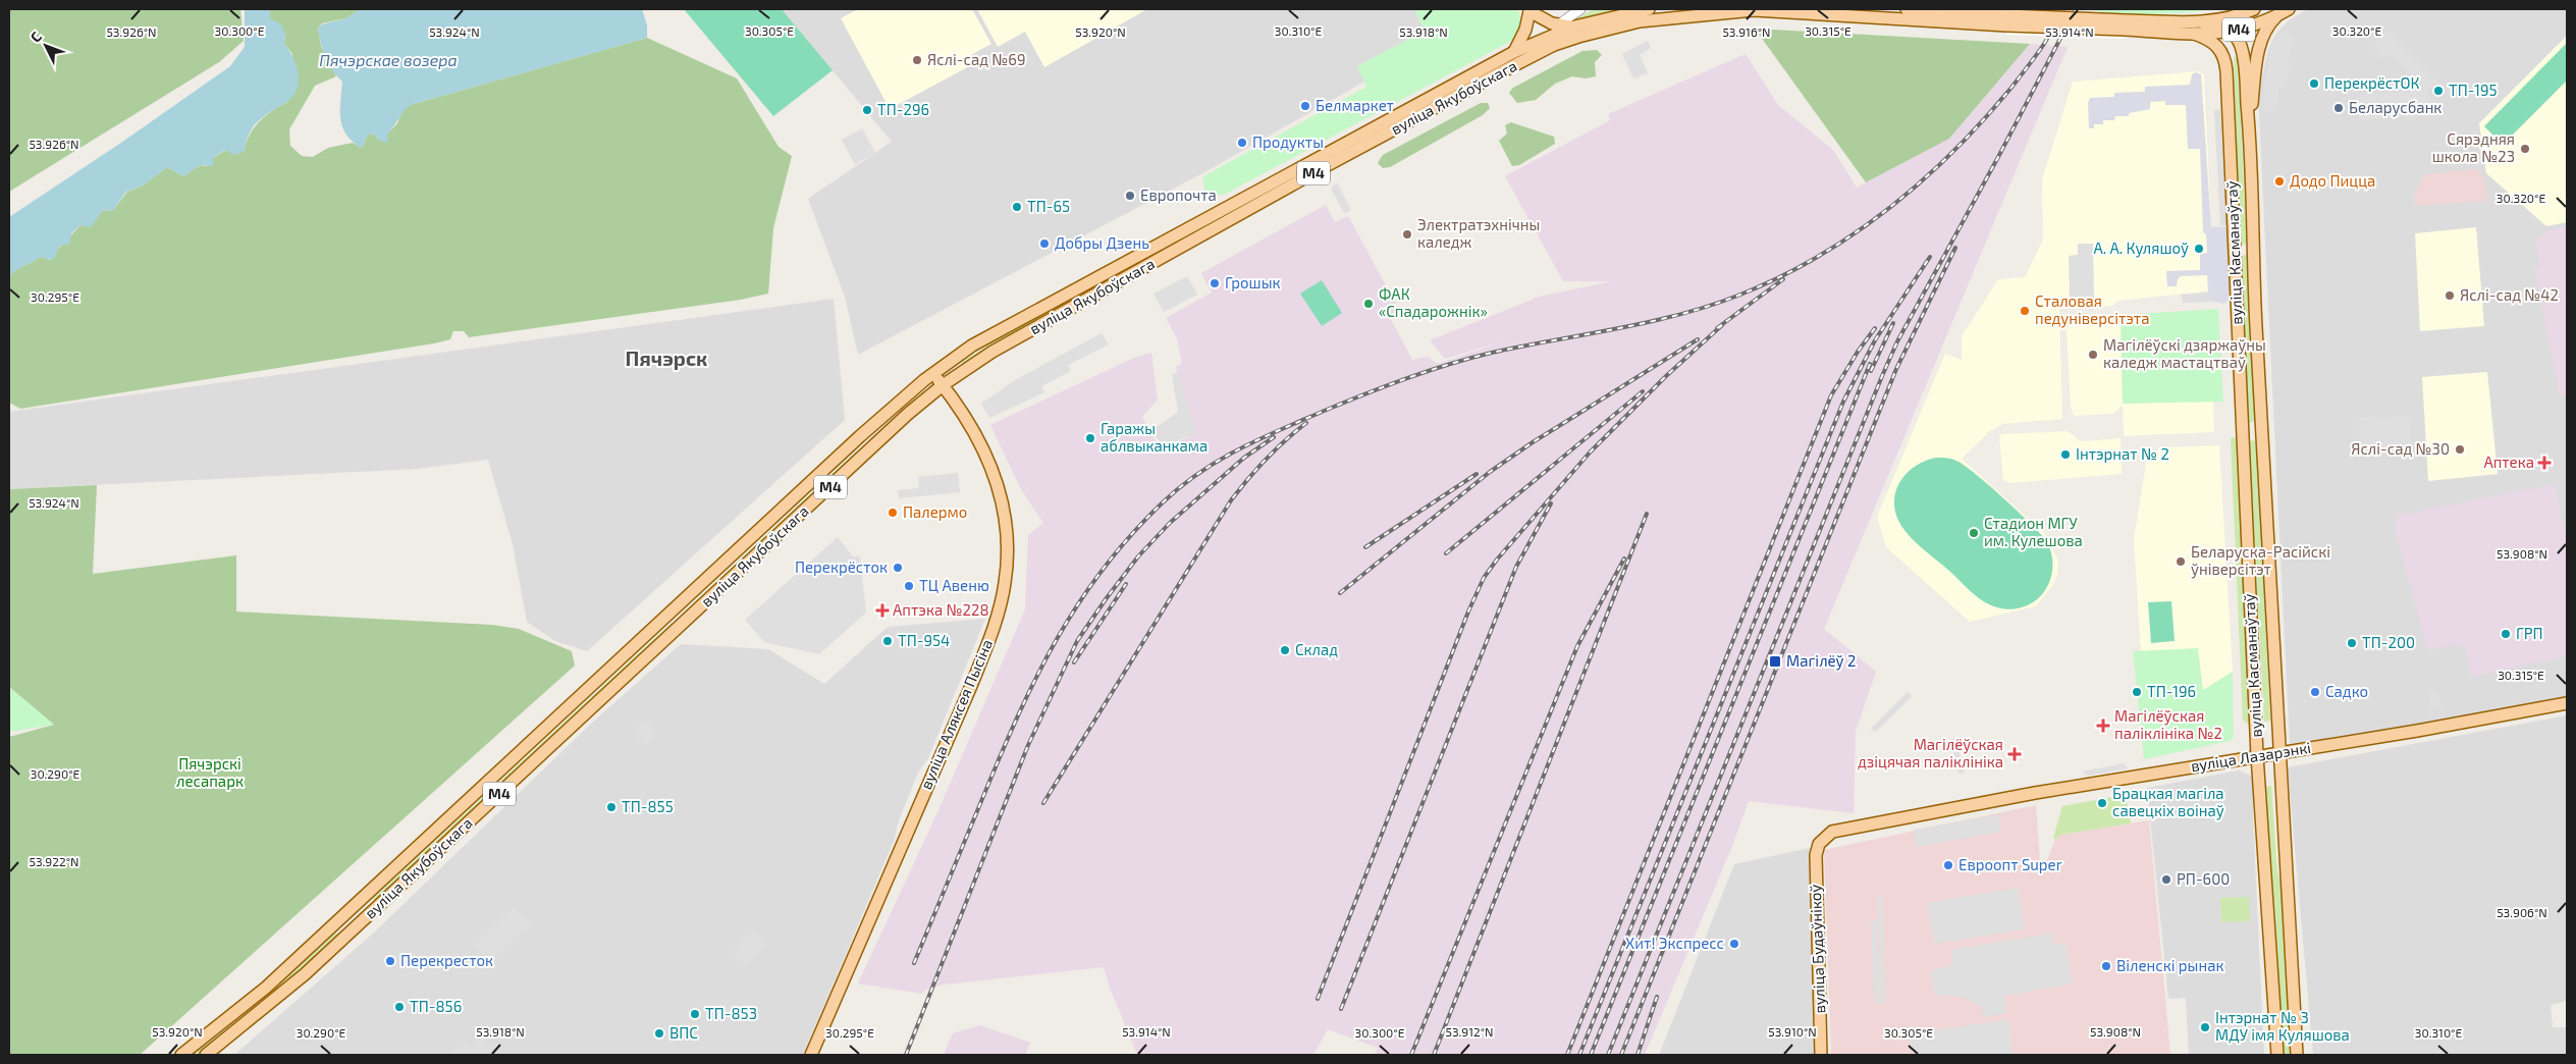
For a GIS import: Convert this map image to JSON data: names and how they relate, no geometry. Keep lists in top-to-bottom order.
{
  "streets": {
    "main road": [
      "М4",
      "вуліца Якубоўскага",
      "вуліца Касманаўтаў",
      "вуліца Аляксея Пысіна",
      "вуліца Лазарэнкі",
      "вуліца Будаўнікоў"
    ]
  },
  "crossings": [
    ["М4", "вуліца Якубоўскага"],
    ["М4", "вуліца Касманаўтаў"],
    ["вуліца Якубоўскага", "вуліца Аляксея Пысіна"],
    ["вуліца Касманаўтаў", "вуліца Лазарэнкі"],
    ["вуліца Лазарэнкі", "вуліца Будаўнікоў"]
  ],
  "districts": ["Пячэрск"],
  "water": ["Пячэрскае возера"],
  "parks": ["Пячэрскі лесапарк"],
  "places": {
    "other": [
      "Яслі-сад №69",
      "ПерекрёстОК",
      "ТП-195",
      "Белмаркет",
      "Беларусбанк",
      "ТП-296",
      "Продукты",
      "Сярэдняя школа №23",
      "Додо Пицца",
      "Европочта",
      "ТП-65",
      "Электратэхнічны каледж",
      "Добры Дзень",
      "А. А. Куляшоў",
      "Грошык",
      "Яслі-сад №42",
      "ФАК «Спадарожнік»",
      "Сталовая педуніверсітэта",
      "Магілёўскі дзяржаўны каледж мастацтваў",
      "Гаражы аблвыканкама",
      "Яслі-сад №30",
      "Інтэрнат № 2",
      "Палермо",
      "Стадион МГУ им. Кулешова",
      "Беларуска-Расійскі ўніверсітэт",
      "Перекрёсток",
      "ТЦ Авеню",
      "ГРП",
      "ТП-954",
      "ТП-200",
      "Склад",
      "ТП-196",
      "Садко",
      "Брацкая магіла савецкіх воінаў",
      "ТП-855",
      "Евроопт Super",
      "РП-600",
      "Хит! Экспресс",
      "Перекресток",
      "Віленскі рынак",
      "ТП-856",
      "ТП-853",
      "Інтэрнат № 3 МДУ імя Куляшова",
      "ВПС"
    ],
    "health": [
      "Аптека",
      "Аптэка №228",
      "Магілёўская паліклініка №2",
      "Магілёўская дзіцячая паліклініка"
    ],
    "transit": ["Магілёў 2"]
  },
  "north": "top left",
  "coordinates": [
    "30.300°E",
    "30.305°E",
    "30.310°E",
    "30.315°E",
    "30.320°E",
    "53.918°N",
    "53.926°N",
    "53.924°N",
    "53.920°N",
    "53.916°N",
    "53.914°N",
    "30.295°E",
    "53.908°N",
    "30.290°E",
    "53.922°N",
    "53.906°N",
    "53.912°N",
    "53.910°N"
  ]
}
